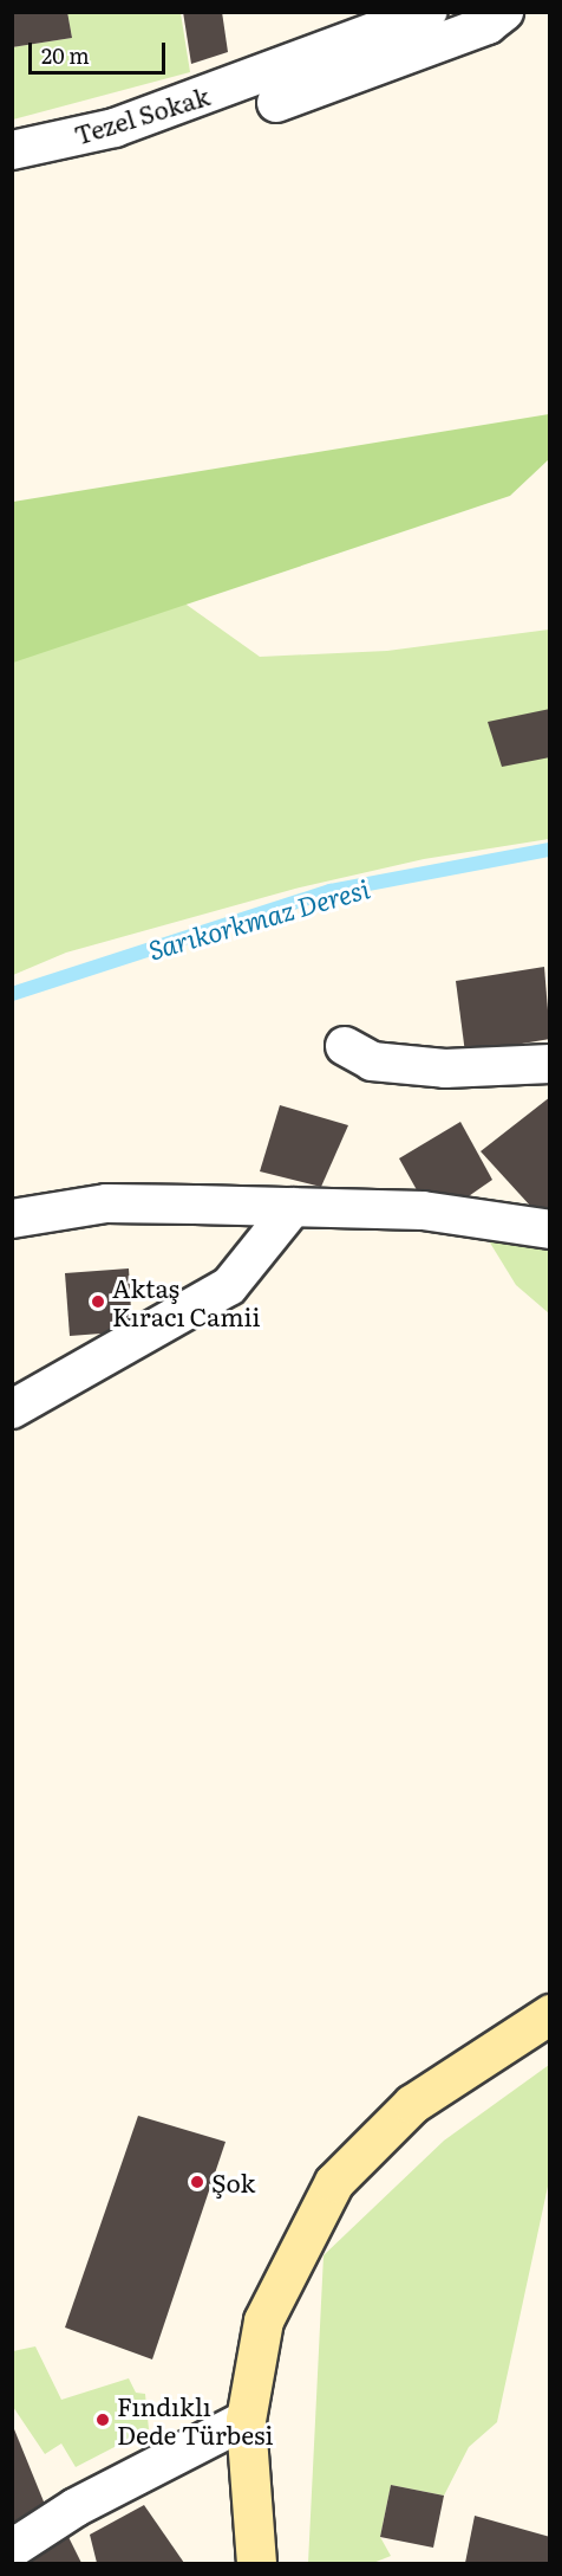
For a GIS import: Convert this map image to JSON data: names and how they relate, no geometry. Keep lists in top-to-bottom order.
{
  "streets": {
    "street": ["Tezel Sokak"]
  },
  "water": ["Sarıkorkmaz Deresi"],
  "places": ["Aktaş Kıracı Camii", "Şok", "Fındıklı Dede Türbesi"],
  "scale_bar": "20 m"
}
